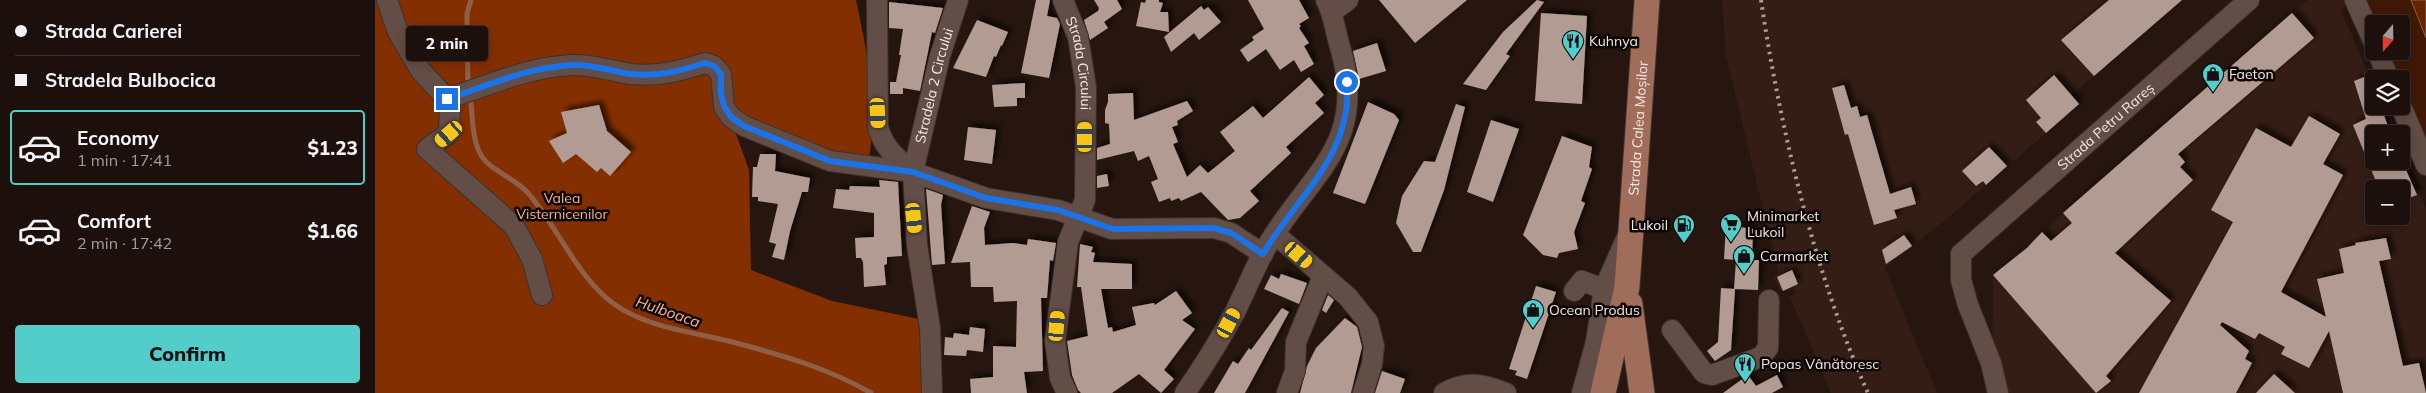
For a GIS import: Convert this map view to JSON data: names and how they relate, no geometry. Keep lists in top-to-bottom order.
{
  "streets": {
    "main road": ["Strada Calea Moșilor"],
    "street": ["Strada Circului", "Stradela 2 Circului", "Strada Petru Rareș"]
  },
  "water": ["Hulboaca"],
  "parks": ["Valea Visternicenilor"],
  "places": {
    "restaurant": ["Kuhnya", "Popas Vânătoresc"],
    "shop": ["Faeton", "Carmarket", "Ocean Produs"],
    "supermarket": ["Minimarket Lukoil"],
    "fuel station": ["Lukoil"]
  },
  "north": "bottom",
  "page": {
    "banner": ["Strada Carierei", "Stradela Bulbocica"],
    "map_buttons": ["+", "−"],
    "bubble": "2 min",
    "list": [
      {
        "name": "Economy",
        "note": "1 min · 17:41",
        "value": "$1.23"
      },
      {
        "name": "Comfort",
        "note": "2 min · 17:42",
        "value": "$1.66"
      }
    ],
    "buttons": "Confirm"
  }
}
